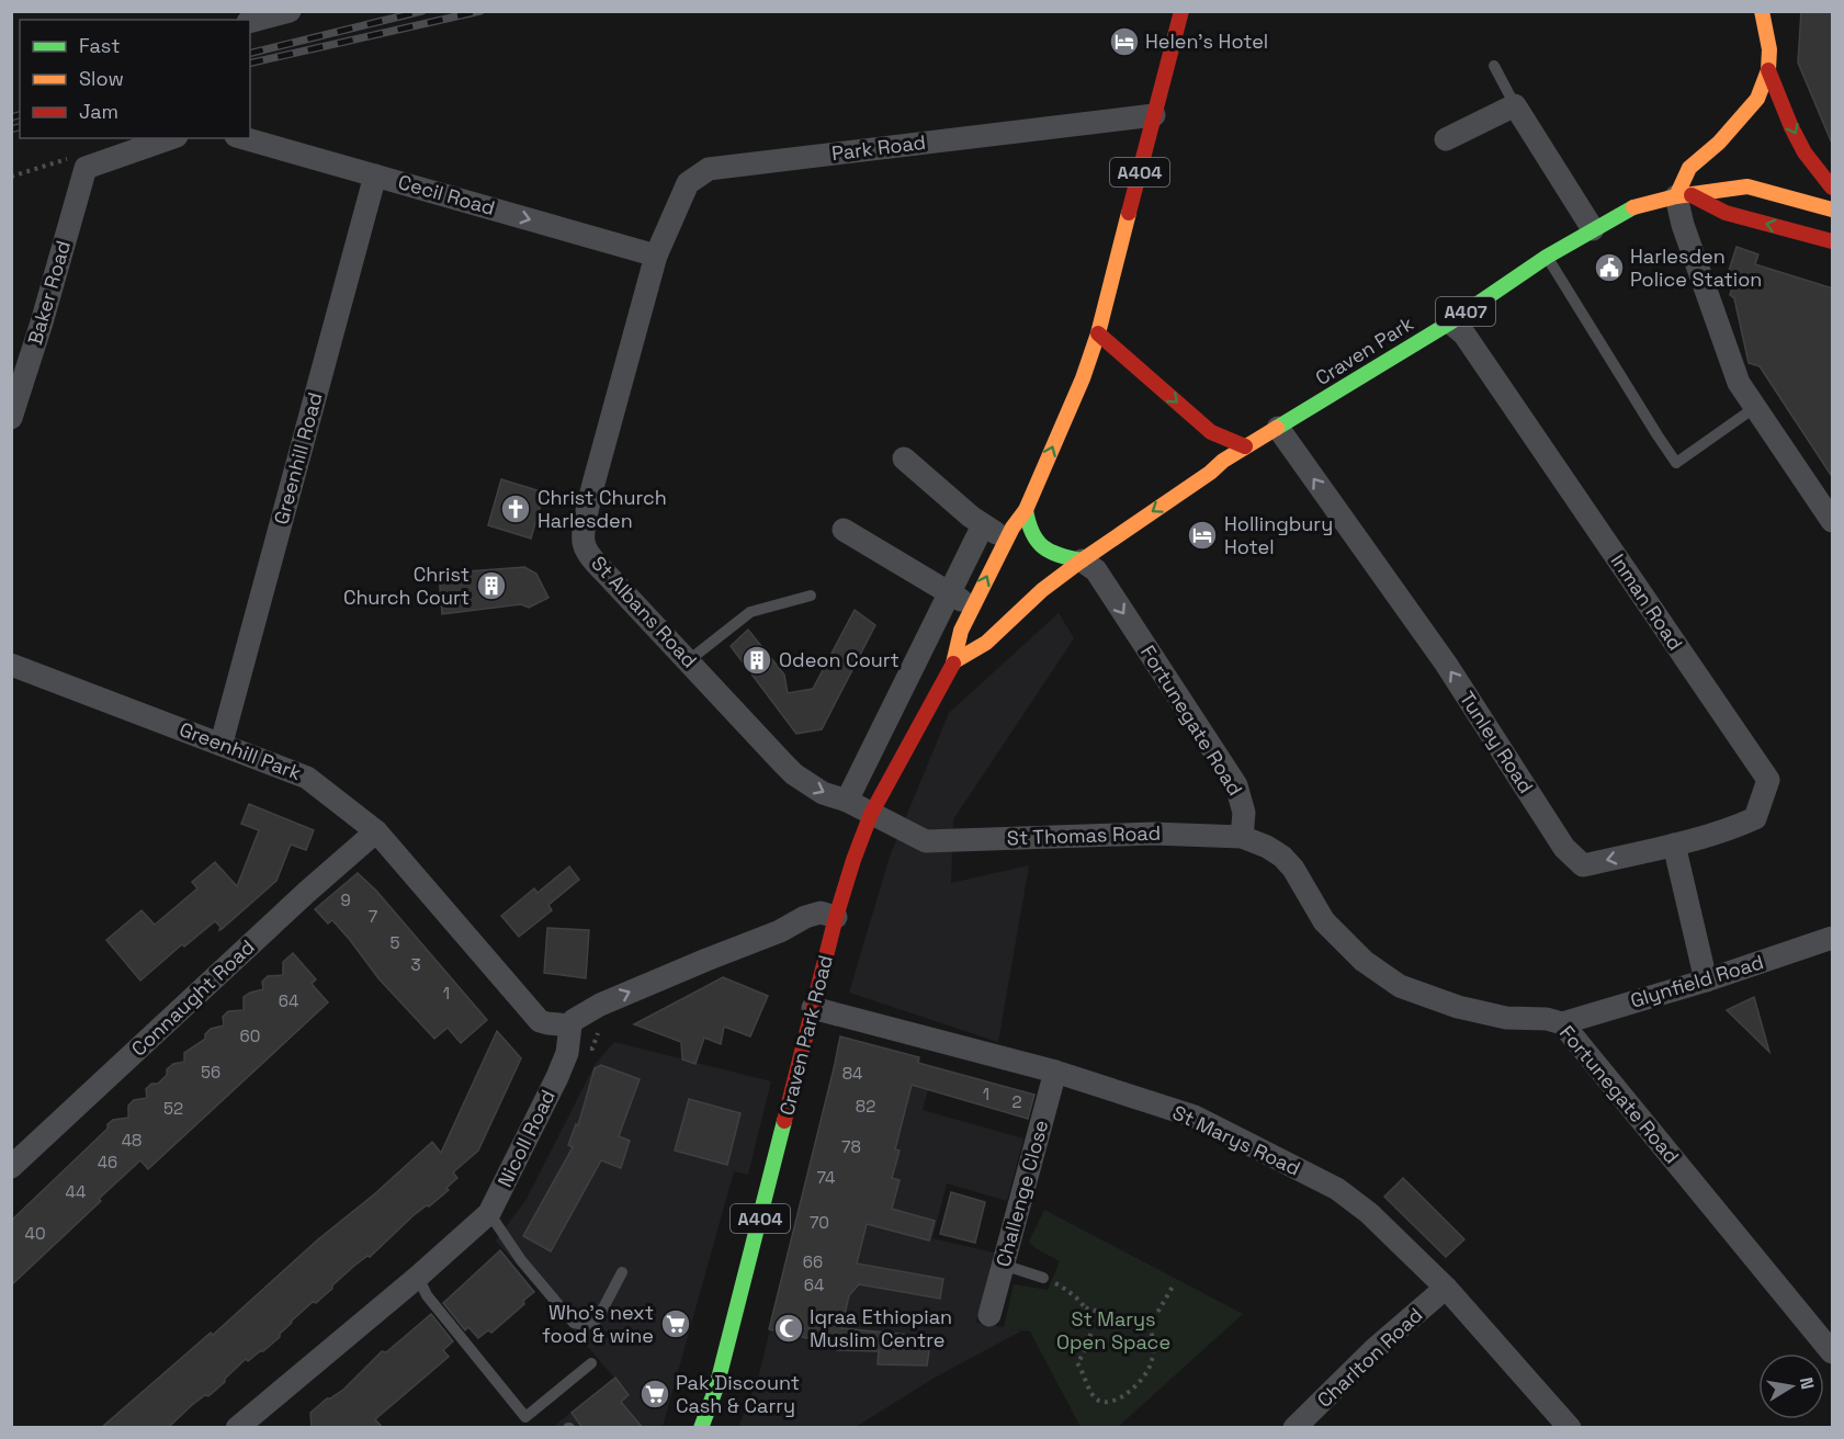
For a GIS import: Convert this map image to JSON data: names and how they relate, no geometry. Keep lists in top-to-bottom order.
{
  "streets": {
    "main road": [
      "A404",
      "A407",
      "Craven Park",
      "Craven Park Road"
    ],
    "street": [
      "Park Road",
      "Cecil Road",
      "Baker Road",
      "Greenhill Road",
      "Inman Road",
      "St Albans Road",
      "Fortunegate Road",
      "Tunley Road",
      "Greenhill Park",
      "St Thomas Road",
      "Glynfield Road",
      "Connaught Road",
      "Nicoll Road",
      "St Marys Road",
      "Challenge Close",
      "Charlton Road"
    ]
  },
  "crossings": [
    ["Park Road", "A404"],
    ["Park Road", "Cecil Road"],
    ["Park Road", "St Albans Road"],
    ["A404", "Craven Park Road"],
    ["Cecil Road", "Greenhill Road"],
    ["Cecil Road", "St Albans Road"],
    ["A407", "Craven Park"],
    ["Craven Park", "Inman Road"],
    ["Craven Park", "Fortunegate Road"],
    ["Craven Park", "Tunley Road"],
    ["Greenhill Road", "Greenhill Park"],
    ["Inman Road", "Tunley Road"],
    ["St Albans Road", "St Thomas Road"],
    ["St Albans Road", "Craven Park Road"],
    ["Fortunegate Road", "St Thomas Road"],
    ["Fortunegate Road", "Glynfield Road"],
    ["Greenhill Park", "Connaught Road"],
    ["Greenhill Park", "Nicoll Road"],
    ["Craven Park Road", "St Marys Road"],
    ["St Marys Road", "Challenge Close"],
    ["St Marys Road", "Charlton Road"]
  ],
  "one_way": ["Cecil Road", "Tunley Road"],
  "parks": ["St Marys Open Space"],
  "places": {
    "hotel": ["Helen's Hotel", "Hollingbury Hotel"],
    "public building": ["Harlesden Police Station"],
    "church": ["Christ Church Harlesden"],
    "building": ["Christ Church Court", "Odeon Court"],
    "supermarket": ["Who's next food & wine", "Pak Discount Cash & Carry"],
    "mosque": ["Iqraa Ethiopian Muslim Centre"]
  },
  "house_numbers": [
    "9",
    "7",
    "5",
    "3",
    "1",
    "64",
    "60",
    "56",
    "84",
    "1",
    "2",
    "82",
    "52",
    "48",
    "78",
    "46",
    "74",
    "44",
    "70",
    "40",
    "66",
    "64"
  ],
  "legend": ["Fast", "Slow", "Jam"],
  "north": "right"
}
